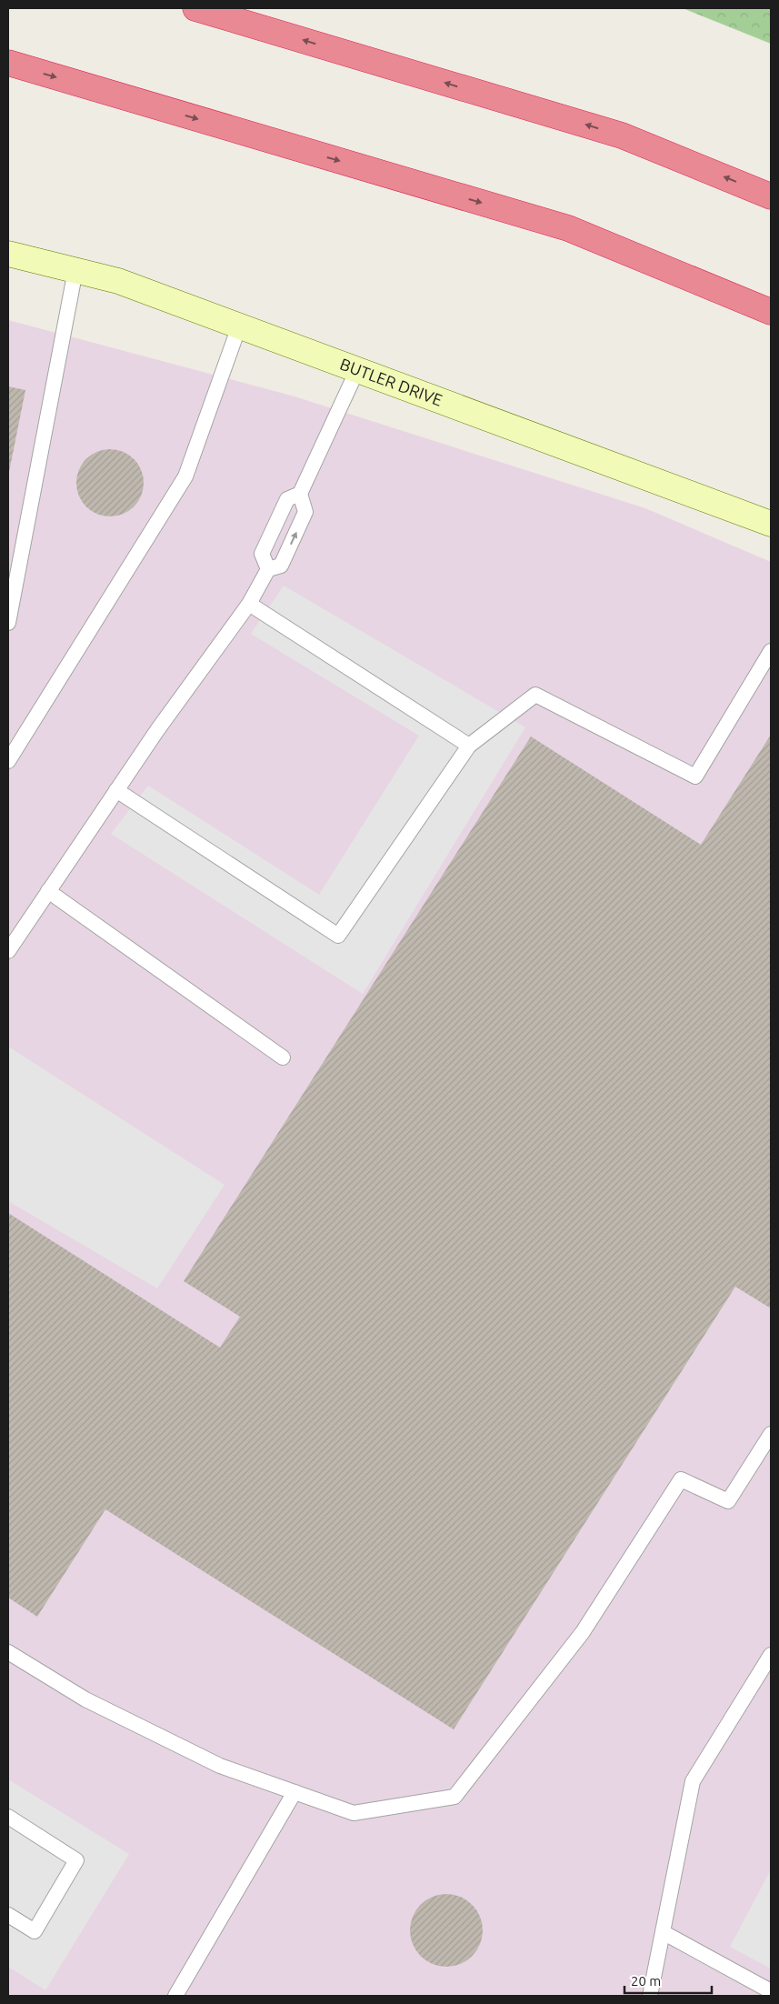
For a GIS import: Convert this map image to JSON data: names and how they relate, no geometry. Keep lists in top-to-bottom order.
{
  "streets": {
    "street": ["BUTLER DRIVE"]
  },
  "scale_bar": "20 m"
}
